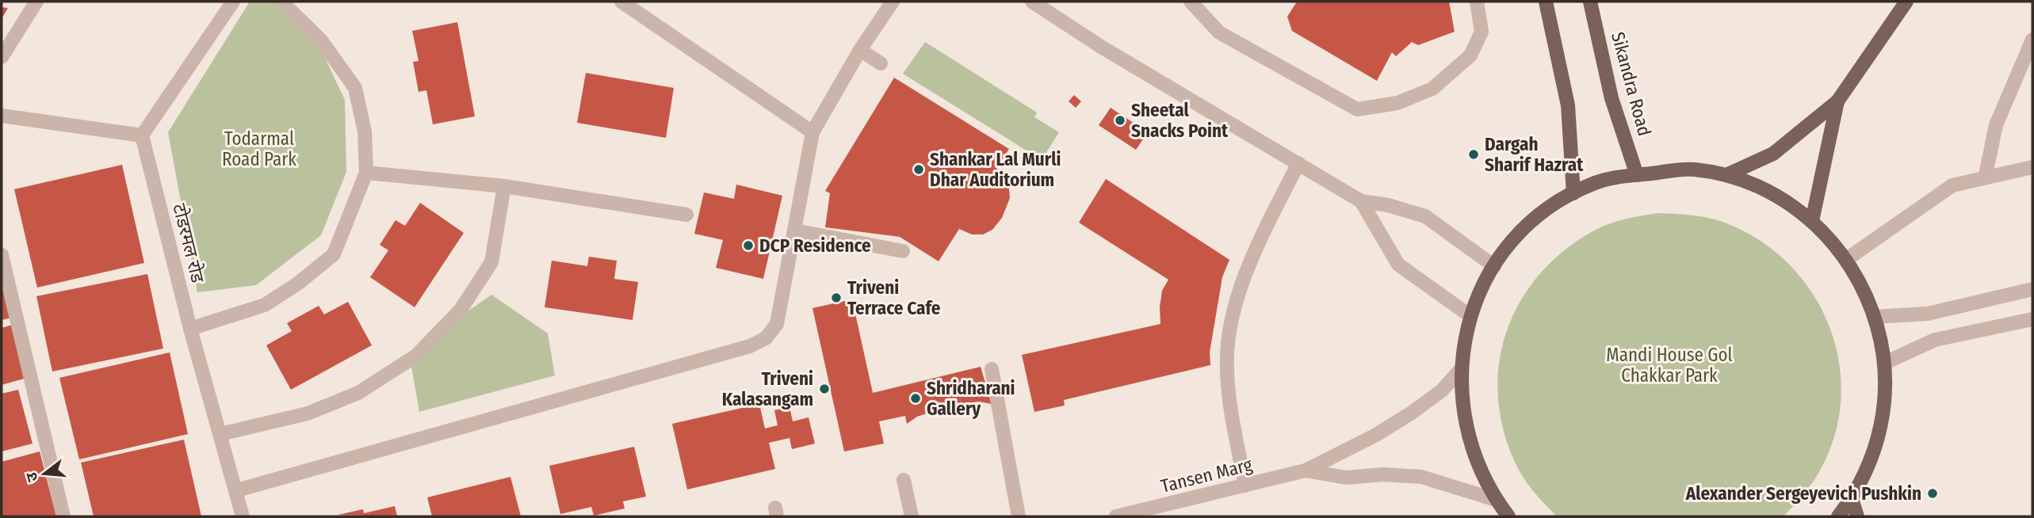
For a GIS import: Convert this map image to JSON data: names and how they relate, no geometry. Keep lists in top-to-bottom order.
{
  "streets": {
    "main road": ["Sikandra Road"],
    "street": ["टोडरमल रोड", "Tansen Marg"]
  },
  "parks": ["Todarmal Road Park", "Mandi House Gol Chakkar Park"],
  "places": [
    "Sheetal Snacks Point",
    "Dargah Sharif Hazrat",
    "Shankar Lal Murli Dhar Auditorium",
    "DCP Residence",
    "Triveni Terrace Cafe",
    "Triveni Kalasangam",
    "Shridharani Gallery",
    "Alexander Sergeyevich Pushkin"
  ],
  "north": "left"
}
